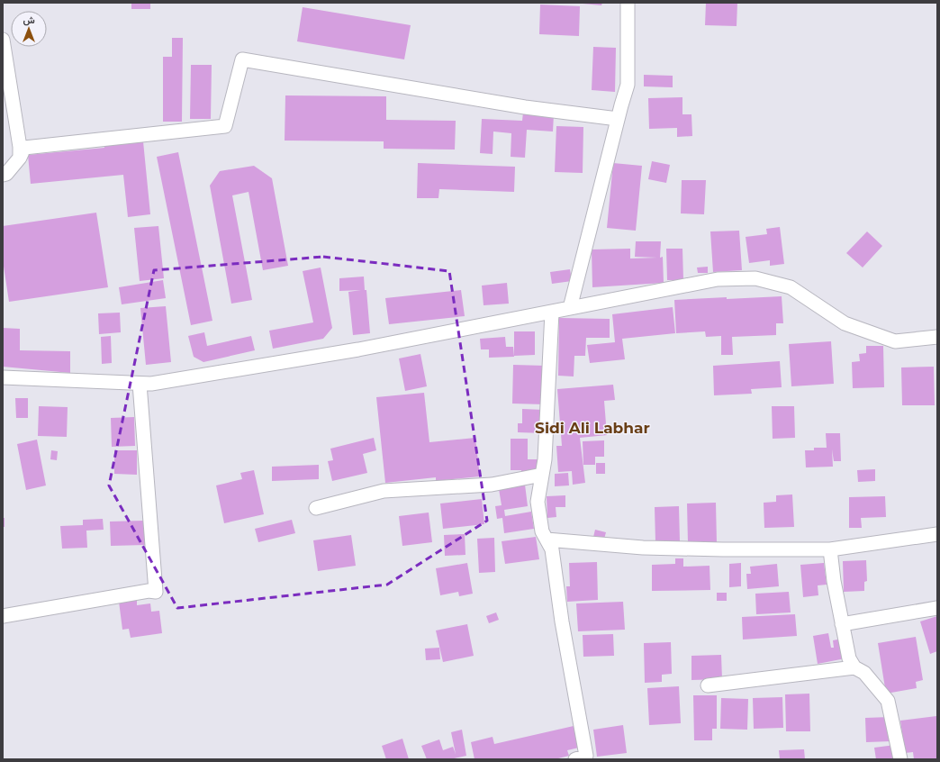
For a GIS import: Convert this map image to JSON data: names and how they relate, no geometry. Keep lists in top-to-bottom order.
{
  "districts": ["Sidi Ali Labhar"],
  "north": "top"
}
